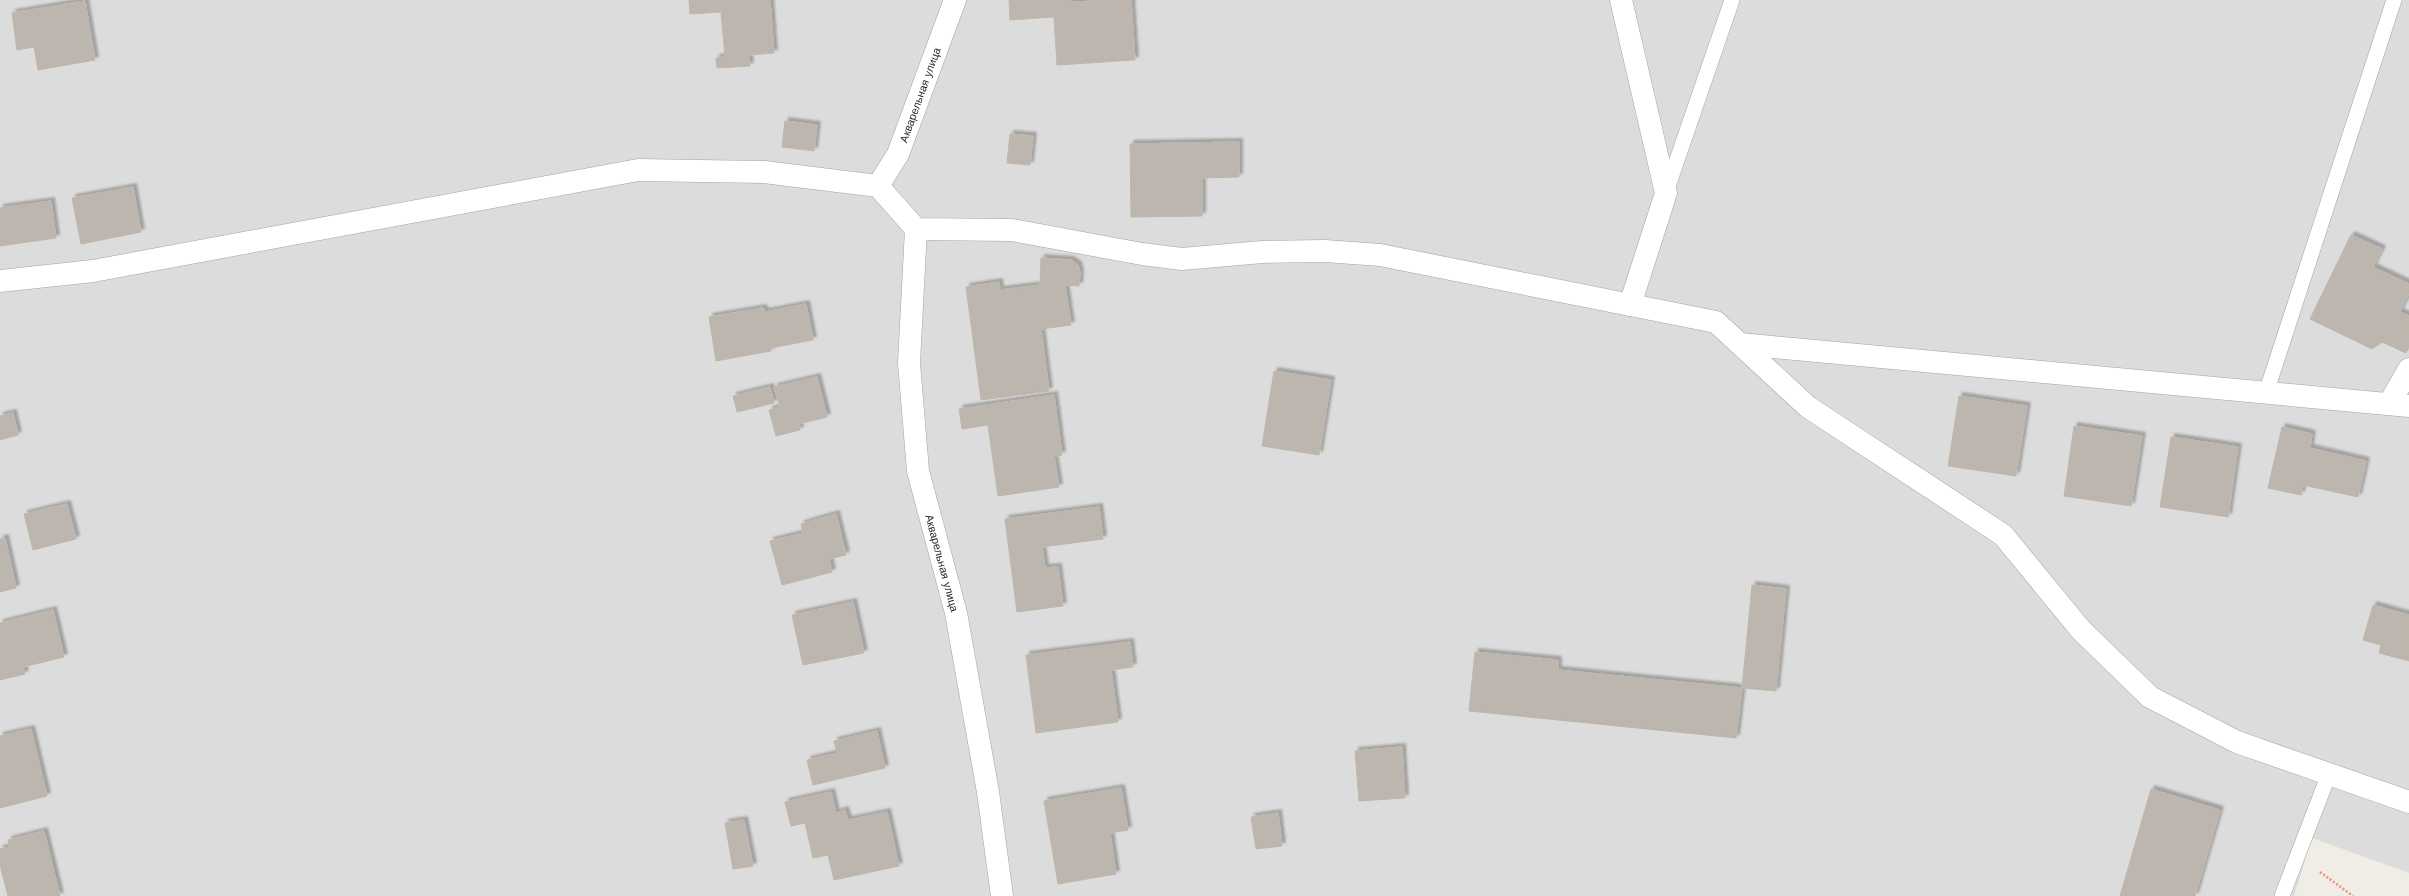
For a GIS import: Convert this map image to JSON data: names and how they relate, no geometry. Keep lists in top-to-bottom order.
{
  "streets": {
    "street": ["Акварельная улица"]
  }
}
